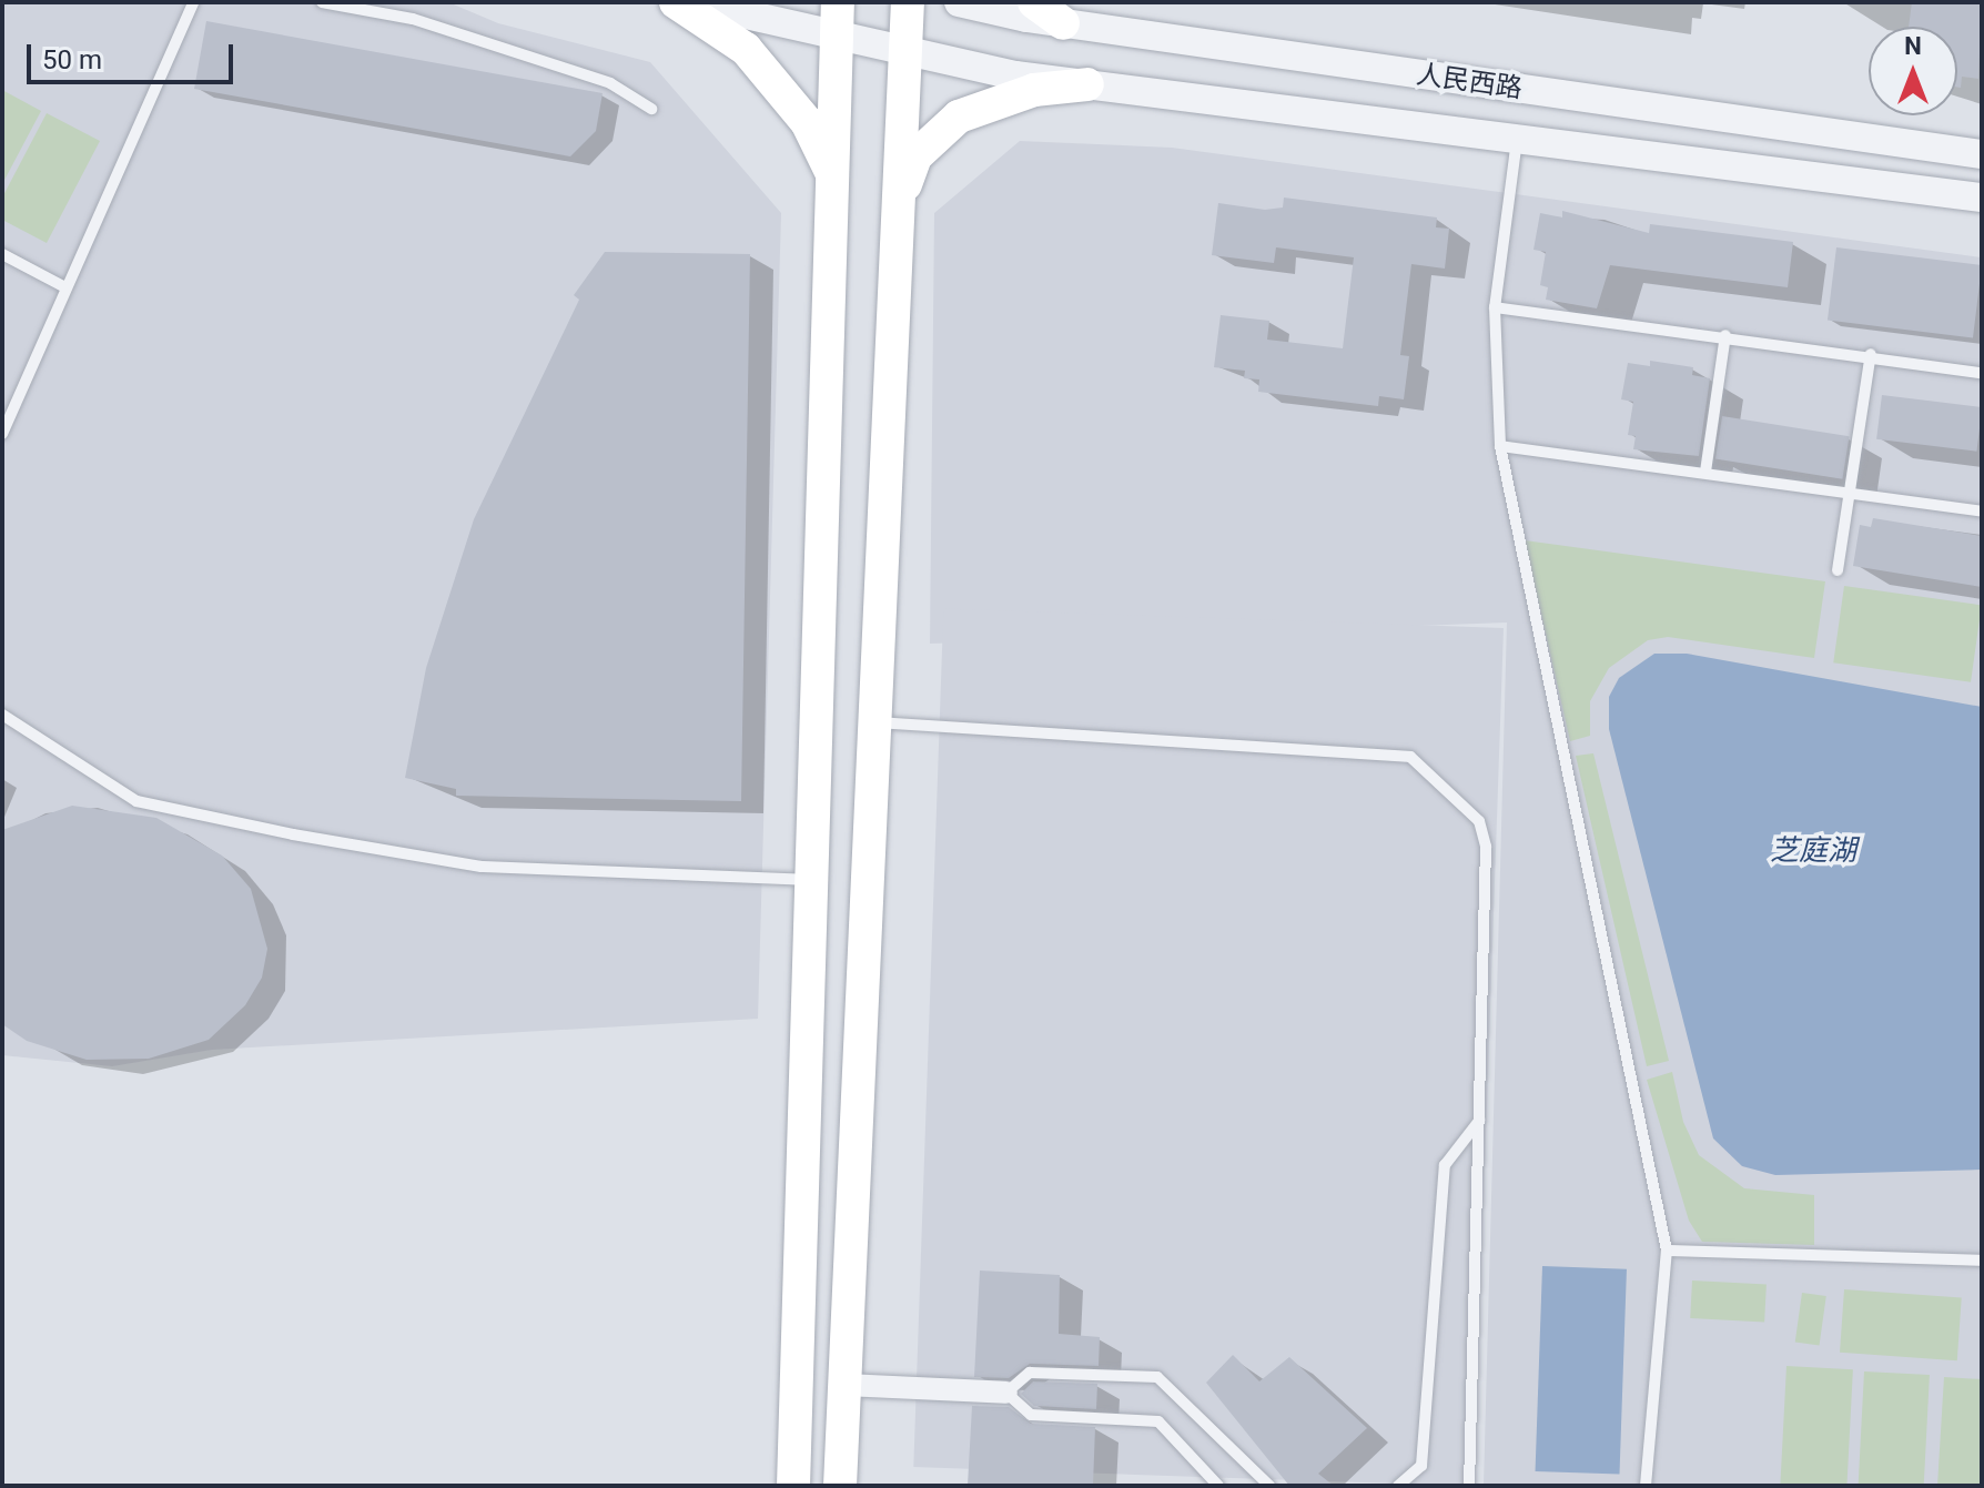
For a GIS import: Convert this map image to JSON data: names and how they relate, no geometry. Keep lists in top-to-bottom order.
{
  "streets": {
    "street": ["人民西路"]
  },
  "water": ["芝庭湖"],
  "scale_bar": "50 m",
  "north": "top"
}
